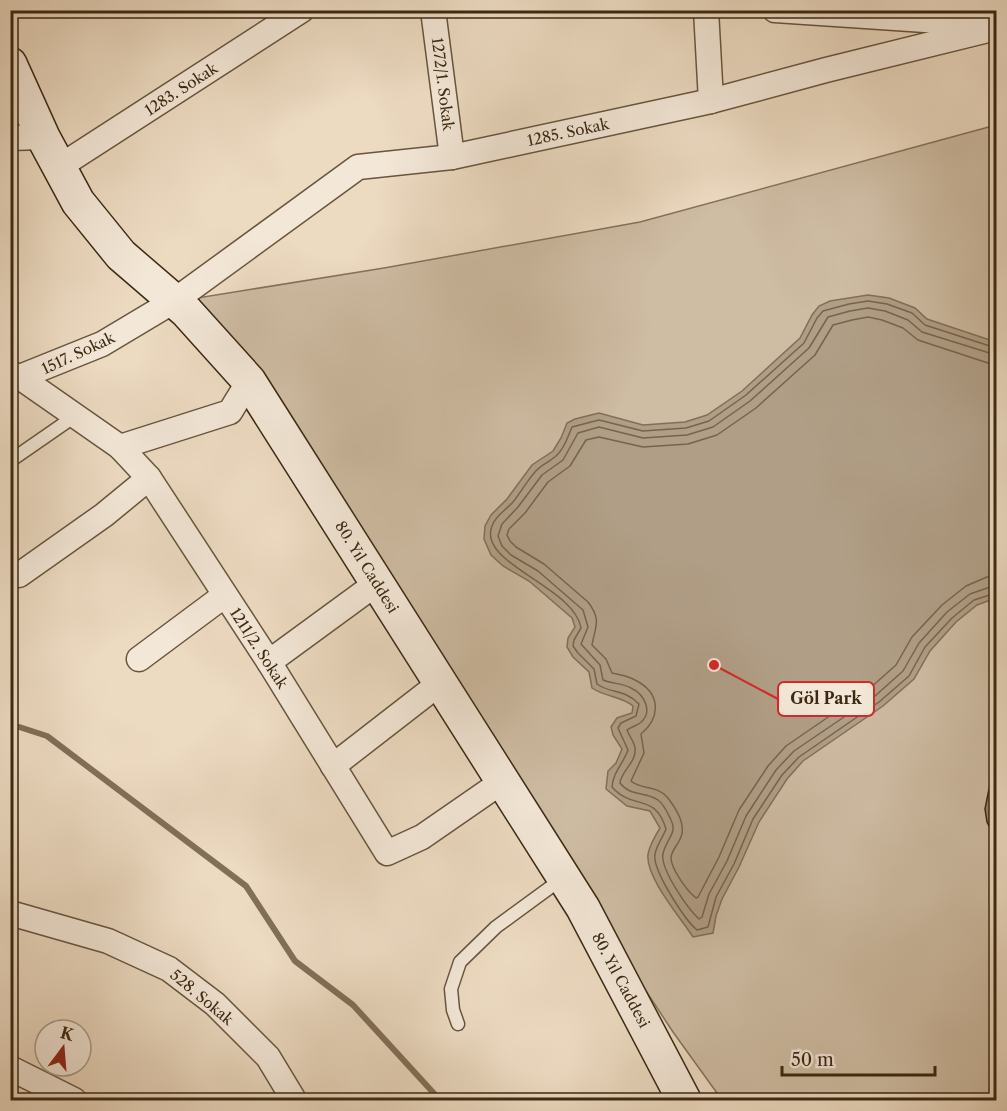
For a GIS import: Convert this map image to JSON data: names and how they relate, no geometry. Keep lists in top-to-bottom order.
{
  "streets": {
    "street": [
      "1272/1. Sokak",
      "1283. Sokak",
      "1285. Sokak",
      "1517. Sokak",
      "80. Yıl Caddesi",
      "1211/2. Sokak",
      "528. Sokak"
    ]
  },
  "crossings": [
    ["1272/1. Sokak", "1285. Sokak"],
    ["1283. Sokak", "80. Yıl Caddesi"],
    ["1285. Sokak", "1517. Sokak"],
    ["1285. Sokak", "80. Yıl Caddesi"],
    ["1517. Sokak", "80. Yıl Caddesi"],
    ["1517. Sokak", "1211/2. Sokak"],
    ["80. Yıl Caddesi", "1211/2. Sokak"]
  ],
  "places": ["Göl Park"],
  "scale_bar": "50 m",
  "north": "top"
}
